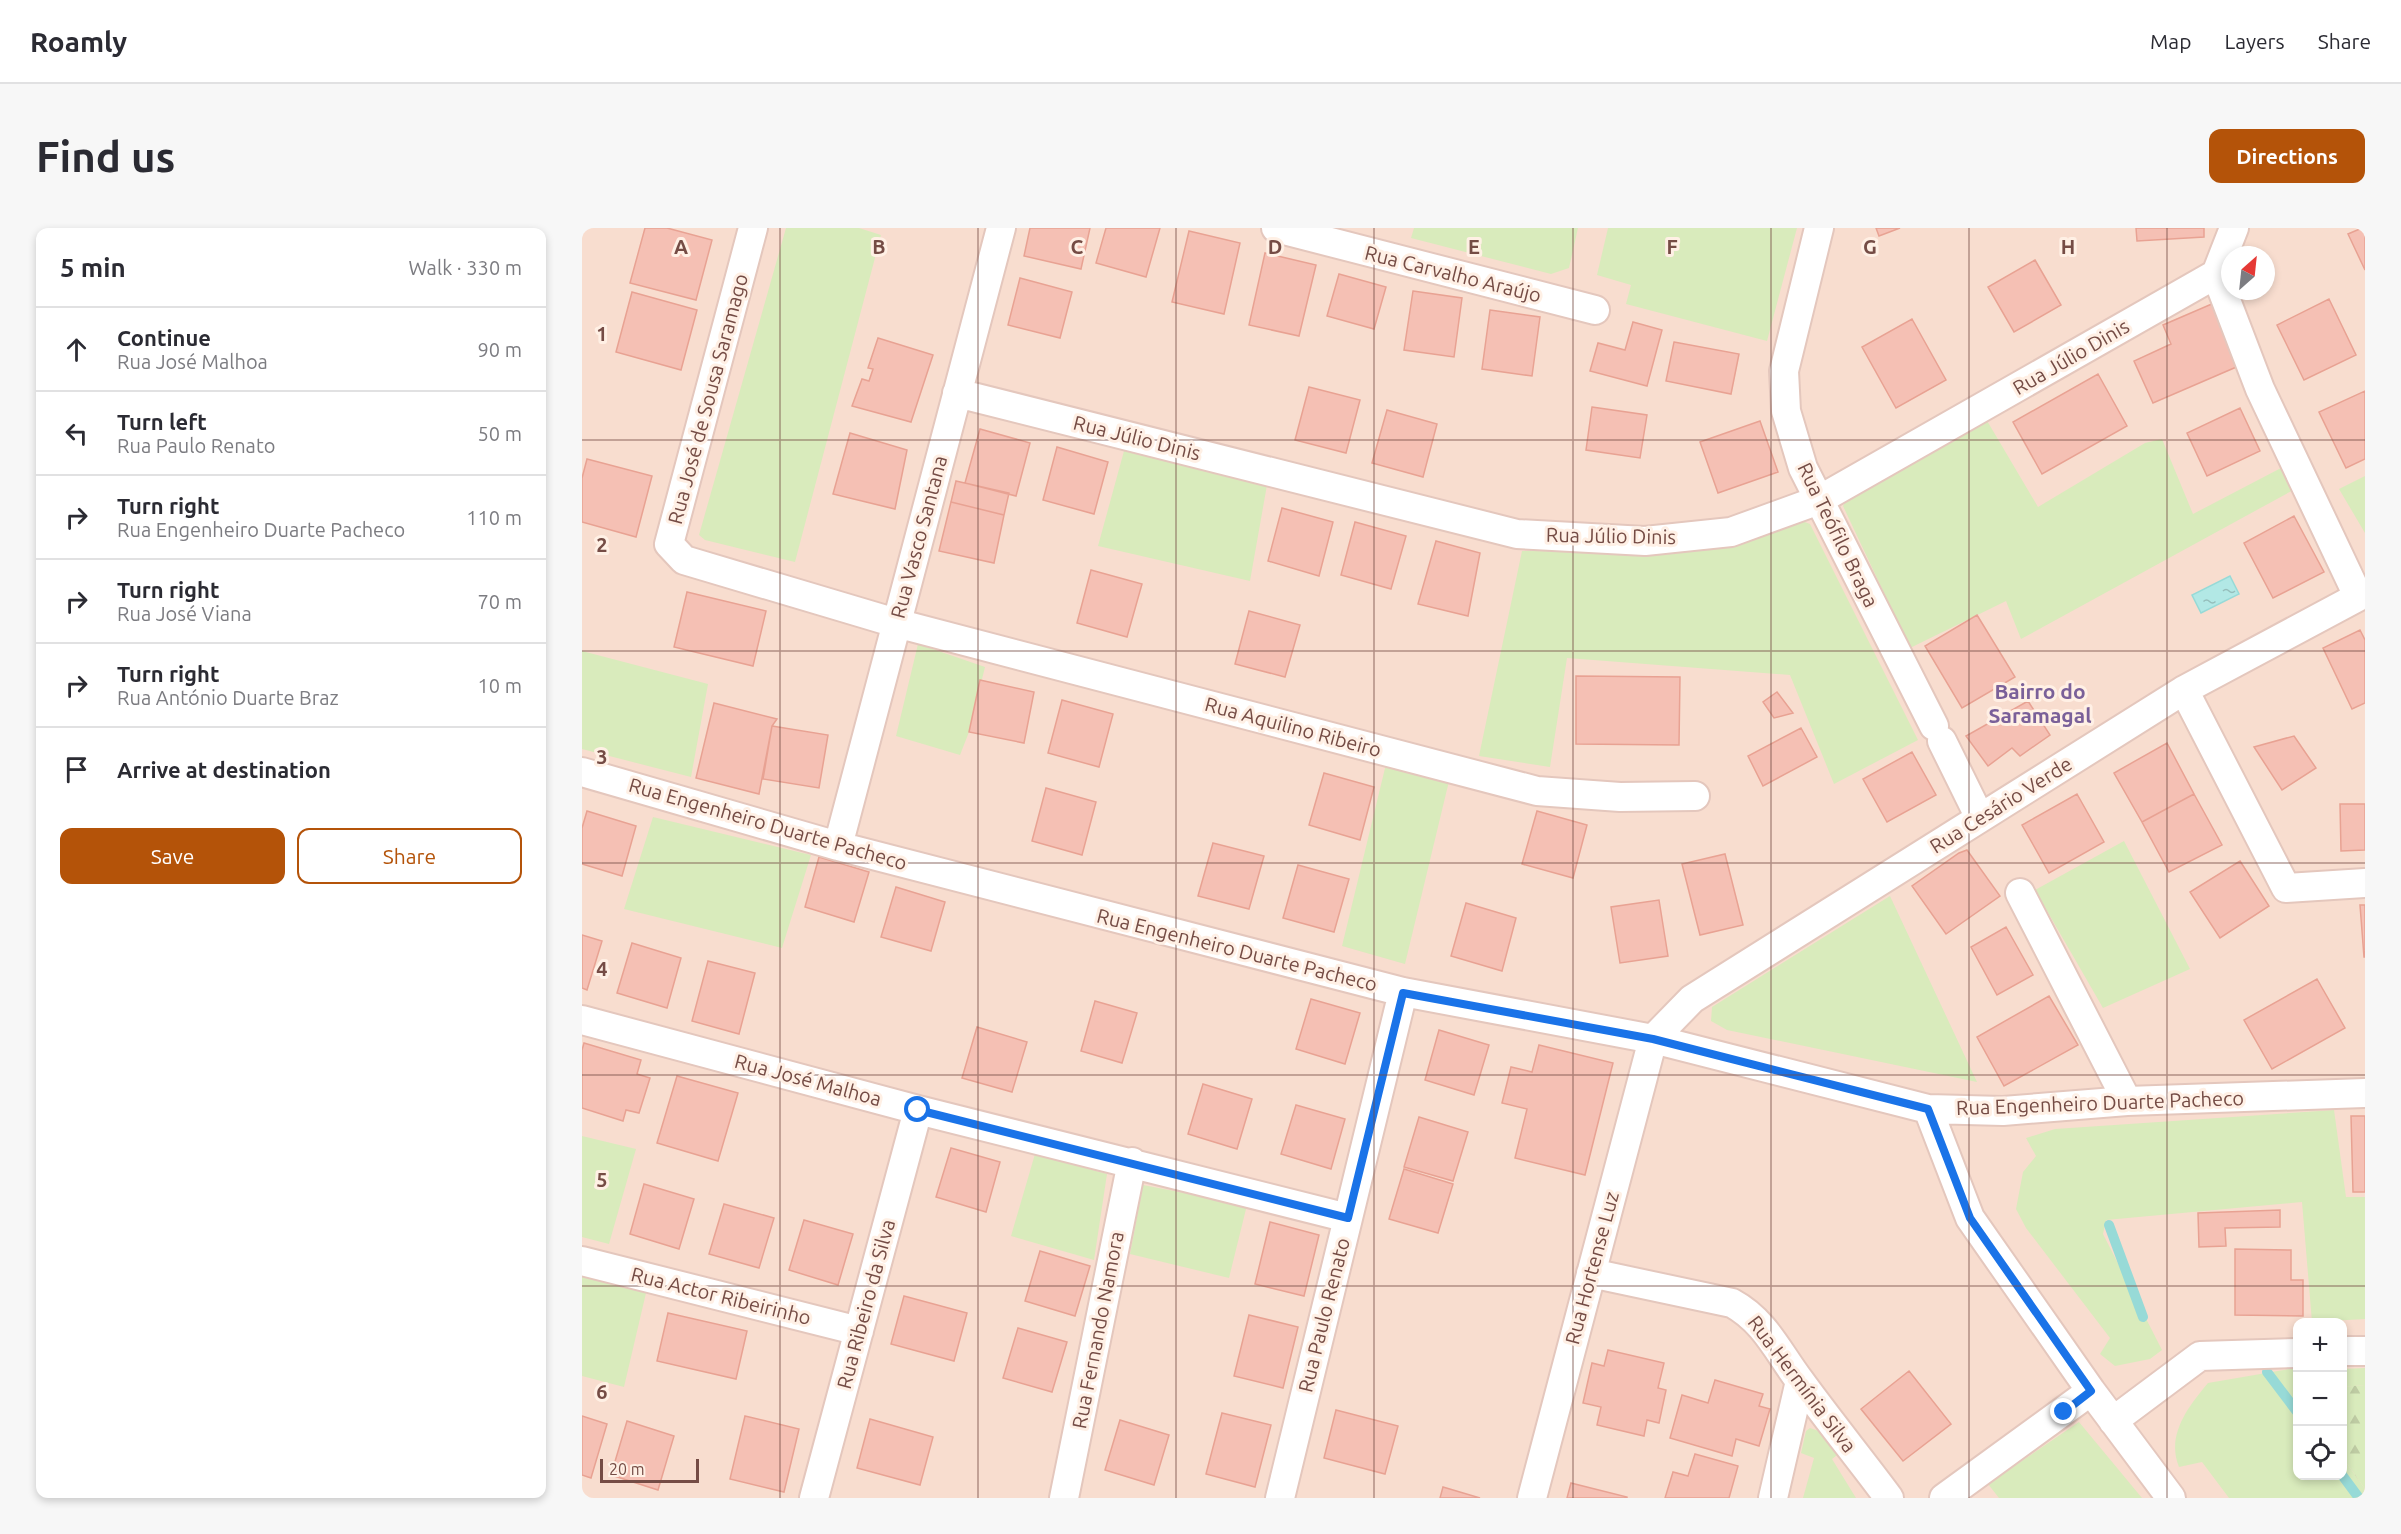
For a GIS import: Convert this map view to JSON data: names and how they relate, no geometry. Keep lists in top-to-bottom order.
{
  "streets": {
    "street": [
      "Rua Carvalho Araújo",
      "Rua Júlio Dinis",
      "Rua José de Sousa Saramago",
      "Rua Teófilo Braga",
      "Rua Vasco Santana",
      "Rua Aquilino Ribeiro",
      "Rua Cesário Verde",
      "Rua Engenheiro Duarte Pacheco",
      "Rua José Malhoa",
      "Rua Hortense Luz",
      "Rua Actor Ribeirinho",
      "Rua Ribeiro da Silva",
      "Rua Paulo Renato",
      "Rua Fernando Namora",
      "Rua Hermínia Silva"
    ]
  },
  "crossings": [
    ["Rua Júlio Dinis", "Rua Teófilo Braga"],
    ["Rua Júlio Dinis", "Rua Vasco Santana"],
    ["Rua José de Sousa Saramago", "Rua Vasco Santana"],
    ["Rua José de Sousa Saramago", "Rua Aquilino Ribeiro"],
    ["Rua Teófilo Braga", "Rua Cesário Verde"],
    ["Rua Vasco Santana", "Rua Aquilino Ribeiro"],
    ["Rua Vasco Santana", "Rua Engenheiro Duarte Pacheco"],
    ["Rua Cesário Verde", "Rua Engenheiro Duarte Pacheco"],
    ["Rua Cesário Verde", "Rua Hortense Luz"],
    ["Rua Engenheiro Duarte Pacheco", "Rua Hortense Luz"],
    ["Rua Engenheiro Duarte Pacheco", "Rua Paulo Renato"],
    ["Rua José Malhoa", "Rua Ribeiro da Silva"],
    ["Rua José Malhoa", "Rua Paulo Renato"],
    ["Rua José Malhoa", "Rua Fernando Namora"],
    ["Rua Hortense Luz", "Rua Hermínia Silva"],
    ["Rua Actor Ribeirinho", "Rua Ribeiro da Silva"]
  ],
  "districts": ["Bairro do Saramagal"],
  "scale_bar": "20 m",
  "north": "top right",
  "page": {
    "header": "Roamly",
    "nav": ["Map", "Layers", "Share"],
    "buttons": [
      "Directions",
      ["Save", "Share"]
    ],
    "title": "Find us",
    "heading": ["5 min", "Walk · 330 m"],
    "list": [
      ["Continue", "Rua José Malhoa", "90 m"],
      ["Turn left", "Rua Paulo Renato", "50 m"],
      ["Turn right", "Rua Engenheiro Duarte Pacheco", "110 m"],
      ["Turn right", "Rua José Viana", "70 m"],
      ["Turn right", "Rua António Duarte Braz", "10 m"],
      "Arrive at destination"
    ],
    "map_buttons": ["+", "−"],
    "scale": "20 m"
  },
  "grid": {
    "columns": [
      "A",
      "B",
      "C",
      "D",
      "E",
      "F",
      "G",
      "H"
    ],
    "rows": [
      "1",
      "2",
      "3",
      "4",
      "5",
      "6"
    ]
  }
}
